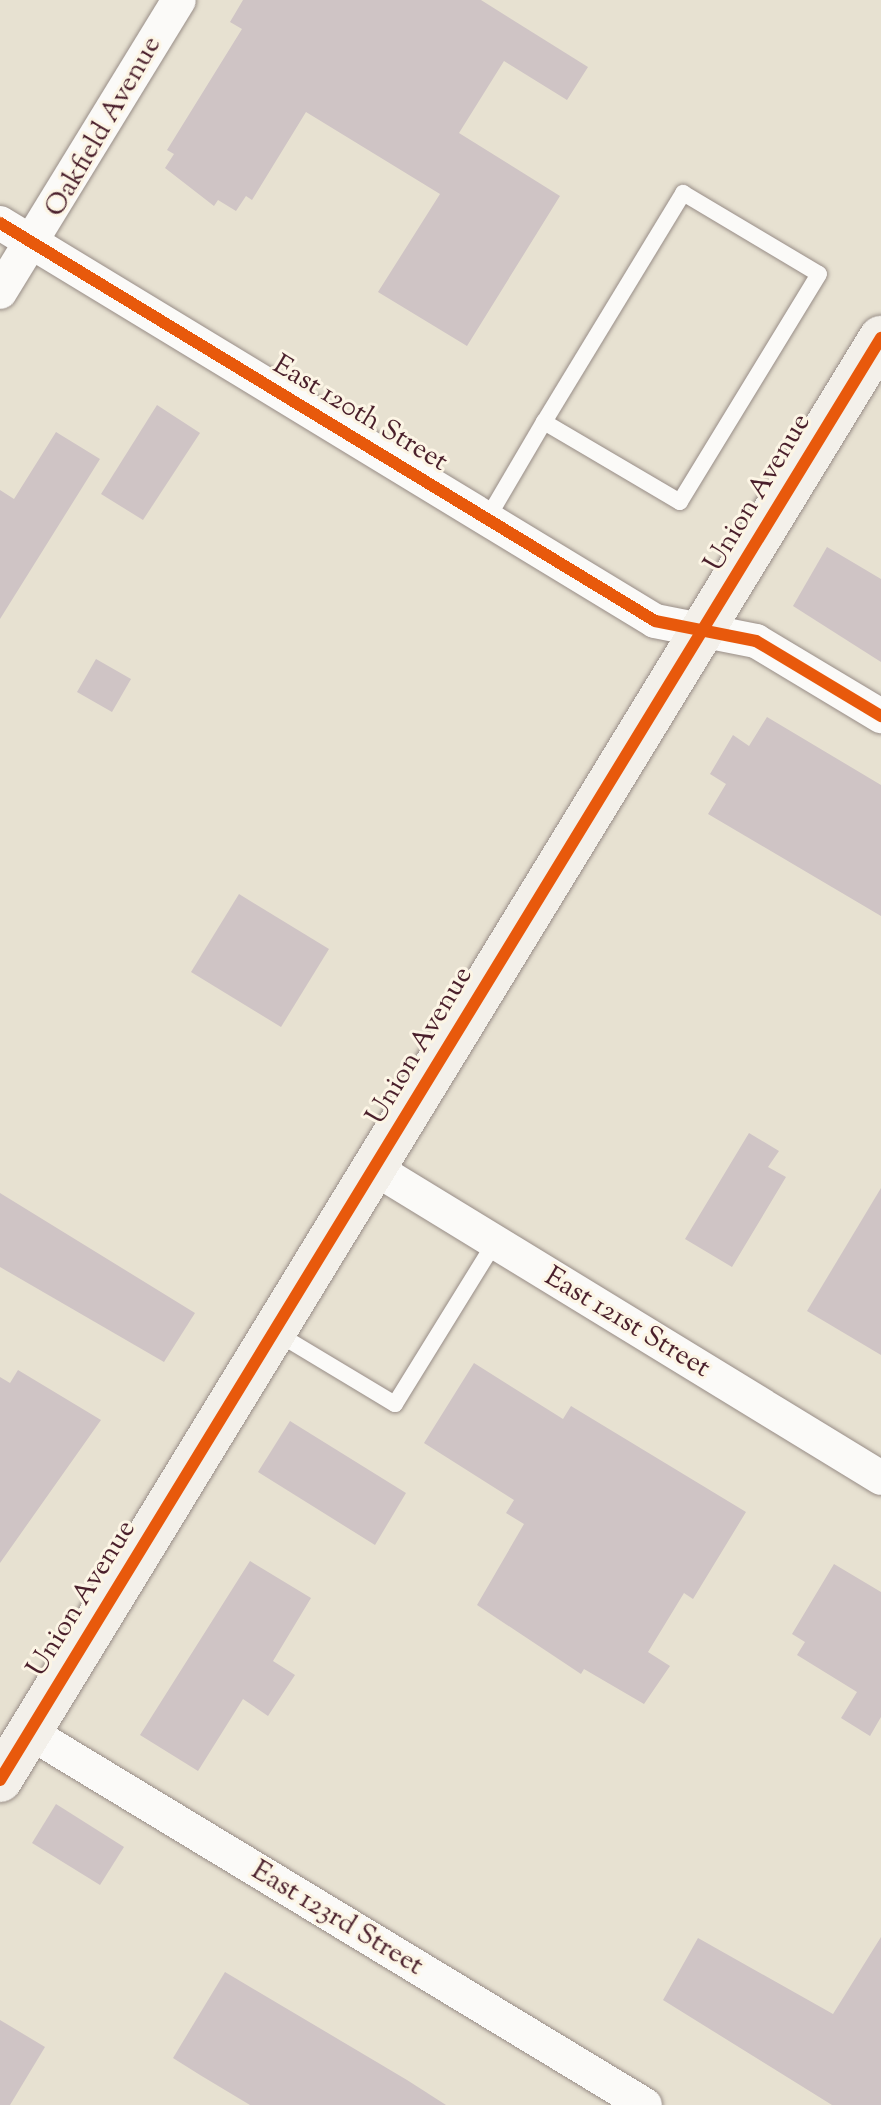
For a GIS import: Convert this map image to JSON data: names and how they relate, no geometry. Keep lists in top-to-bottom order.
{
  "streets": {
    "main road": ["Union Avenue"],
    "street": [
      "Oakfield Avenue",
      "East 120th Street",
      "East 121st Street",
      "East 123rd Street"
    ]
  },
  "crossings": [
    ["Oakfield Avenue", "East 120th Street"],
    ["East 120th Street", "Union Avenue"],
    ["Union Avenue", "East 121st Street"],
    ["Union Avenue", "East 123rd Street"]
  ]
}
